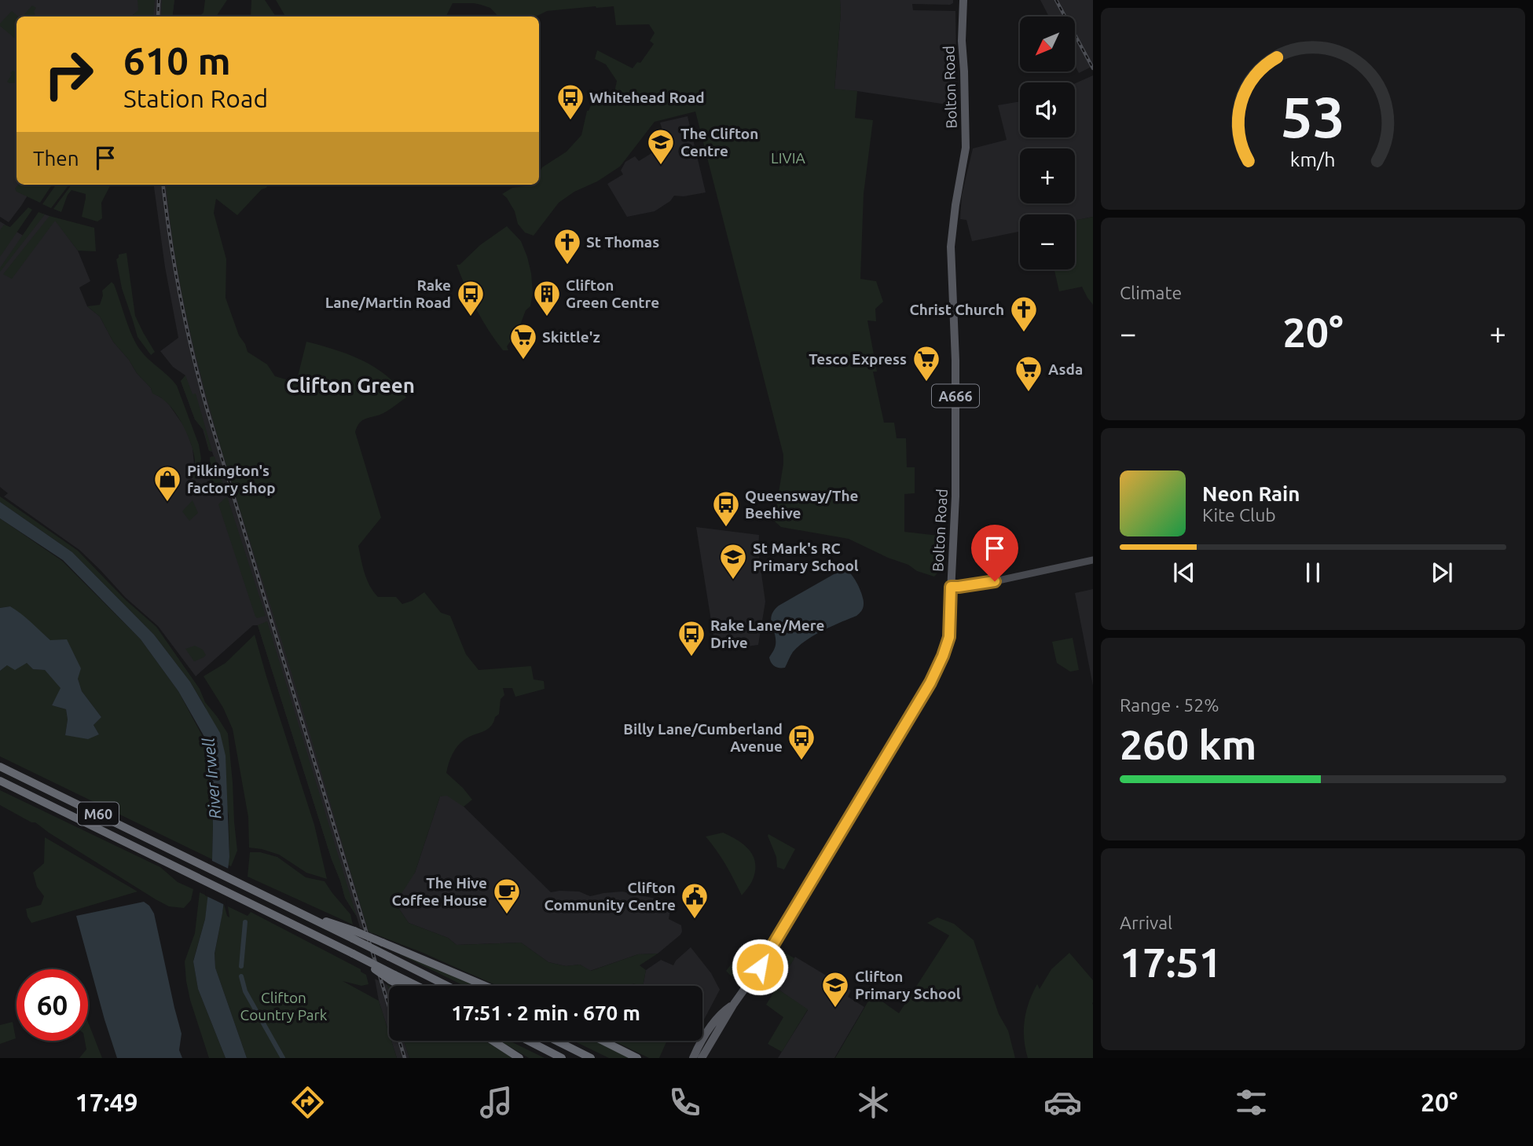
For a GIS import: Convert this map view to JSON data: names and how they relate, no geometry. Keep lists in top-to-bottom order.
{
  "streets": {
    "highway": ["M60"],
    "main road": ["Bolton Road", "A666"]
  },
  "districts": ["Clifton Green"],
  "water": ["River Irwell"],
  "parks": ["LIVIA", "Clifton Country Park"],
  "places": {
    "bus stop": [
      "Whitehead Road",
      "Rake Lane/Martin Road",
      "Queensway/The Beehive",
      "Rake Lane/Mere Drive",
      "Billy Lane/Cumberland Avenue"
    ],
    "school or university": ["The Clifton Centre", "St Mark's RC Primary School", "Clifton Primary School"],
    "church": ["St Thomas", "Christ Church"],
    "building": ["Clifton Green Centre"],
    "supermarket": ["Skittle'z", "Tesco Express", "Asda"],
    "shop": ["Pilkington's factory shop"],
    "cafe": ["The Hive Coffee House"],
    "public building": ["Clifton Community Centre"]
  },
  "north": "bottom left",
  "page": {
    "map_buttons": ["+", "−"],
    "turn": ["610 m", "Station Road"],
    "then": "Then",
    "tile": [
      "Climate",
      ["Range · 52%", "260 km"],
      ["Arrival", "17:51"]
    ],
    "heat": ["−", "20°", "+"],
    "song": ["Neon Rain", "Kite Club"],
    "limit": "60",
    "trip": "17:51 · 2 min · 670 m",
    "tabs": ["17:49", "20°"],
    "gauge": ["53", "km/h"]
  }
}
